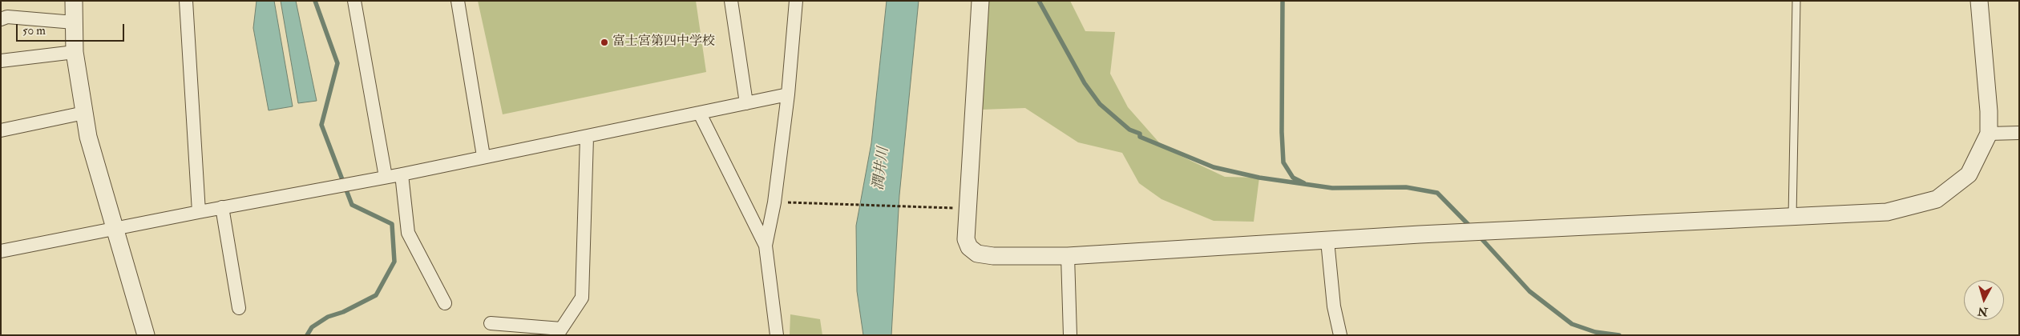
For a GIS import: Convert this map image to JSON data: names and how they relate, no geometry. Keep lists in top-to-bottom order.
{
  "water": ["潤井川"],
  "places": ["富士宮第四中学校"],
  "scale_bar": "50 m",
  "north": "bottom"
}
